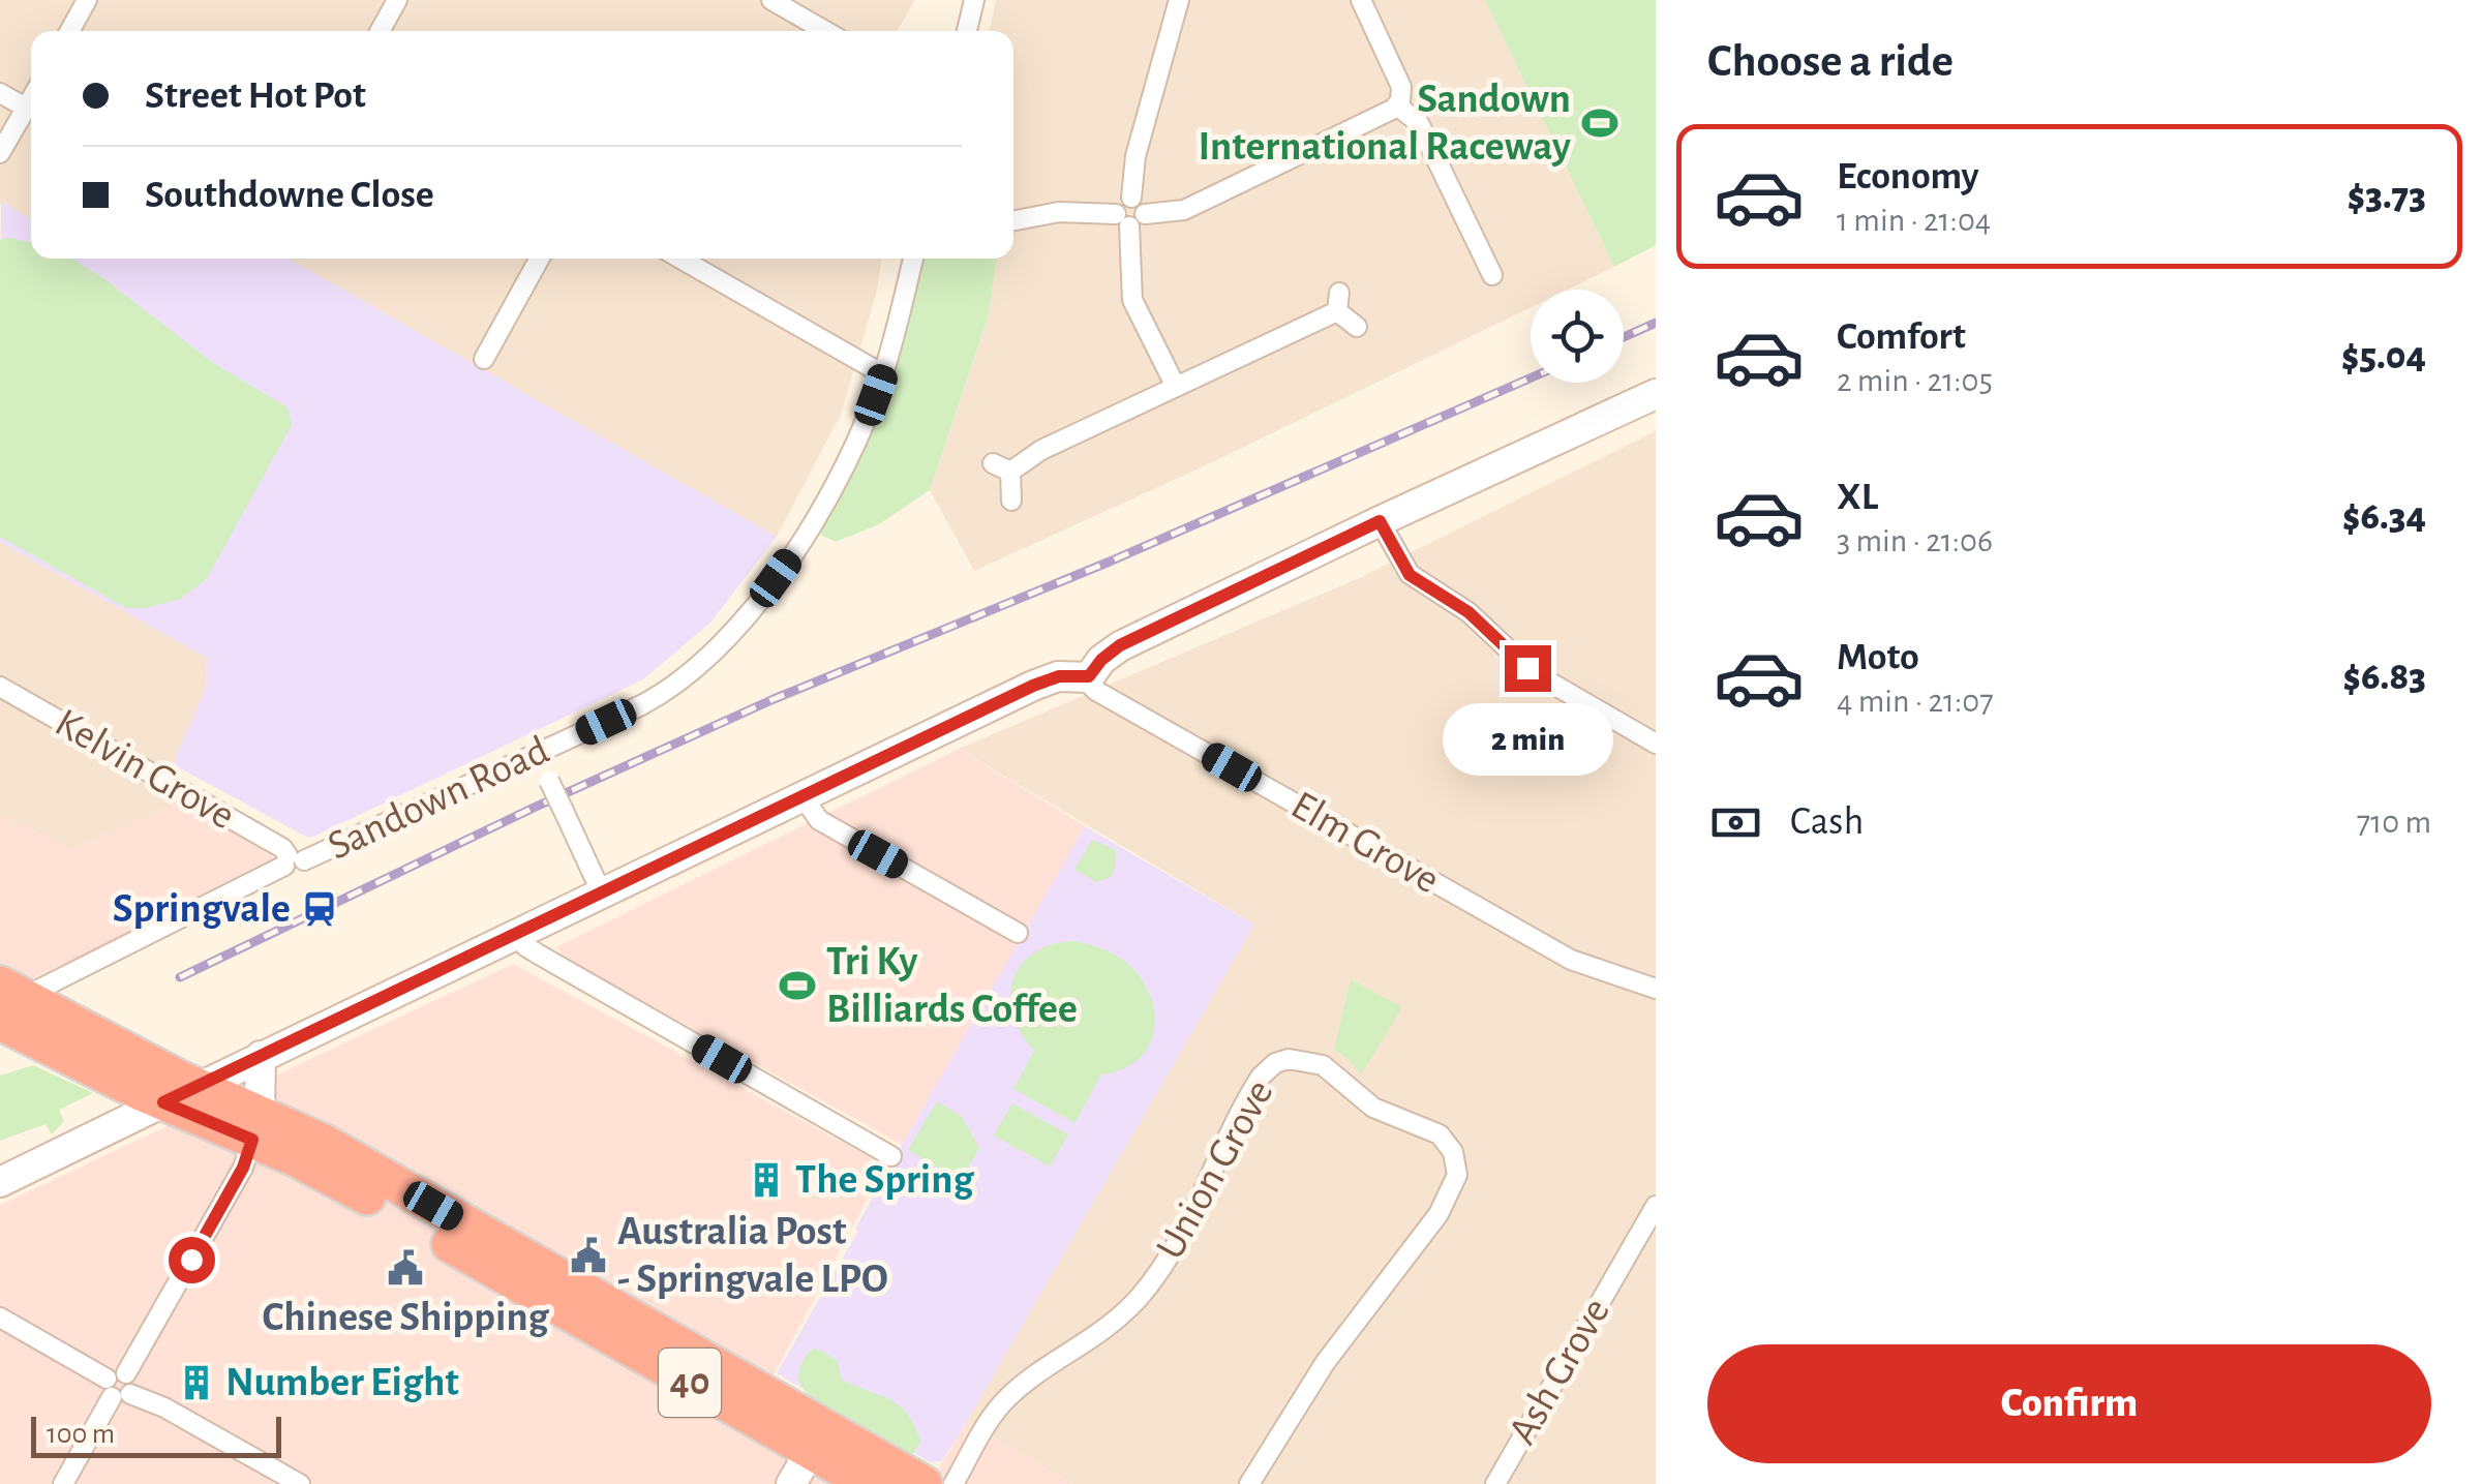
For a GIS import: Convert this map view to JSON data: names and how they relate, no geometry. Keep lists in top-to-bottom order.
{
  "streets": {
    "highway": ["40"],
    "street": [
      "Kelvin Grove",
      "Sandown Road",
      "Elm Grove",
      "Union Grove",
      "Ash Grove"
    ]
  },
  "crossings": [
    ["Kelvin Grove", "Sandown Road"],
    ["Sandown Road", "40"]
  ],
  "places": {
    "sports": ["Sandown International Raceway", "Tri Ky Billiards Coffee"],
    "station": ["Springvale"],
    "building": ["The Spring", "Number Eight"],
    "public building": ["Australia Post - Springvale LPO", "Chinese Shipping"]
  },
  "scale_bar": "100 m",
  "page": {
    "heading": "Choose a ride",
    "banner": ["Street Hot Pot", "Southdowne Close"],
    "list": [
      {
        "name": "Economy",
        "note": "1 min · 21:04",
        "value": "$3.73"
      },
      {
        "name": "Comfort",
        "note": "2 min · 21:05",
        "value": "$5.04"
      },
      {
        "name": "XL",
        "note": "3 min · 21:06",
        "value": "$6.34"
      },
      {
        "name": "Moto",
        "note": "4 min · 21:07",
        "value": "$6.83"
      }
    ],
    "bubble": "2 min",
    "pay": ["Cash", "710 m"],
    "buttons": "Confirm",
    "scale": "100 m"
  }
}
